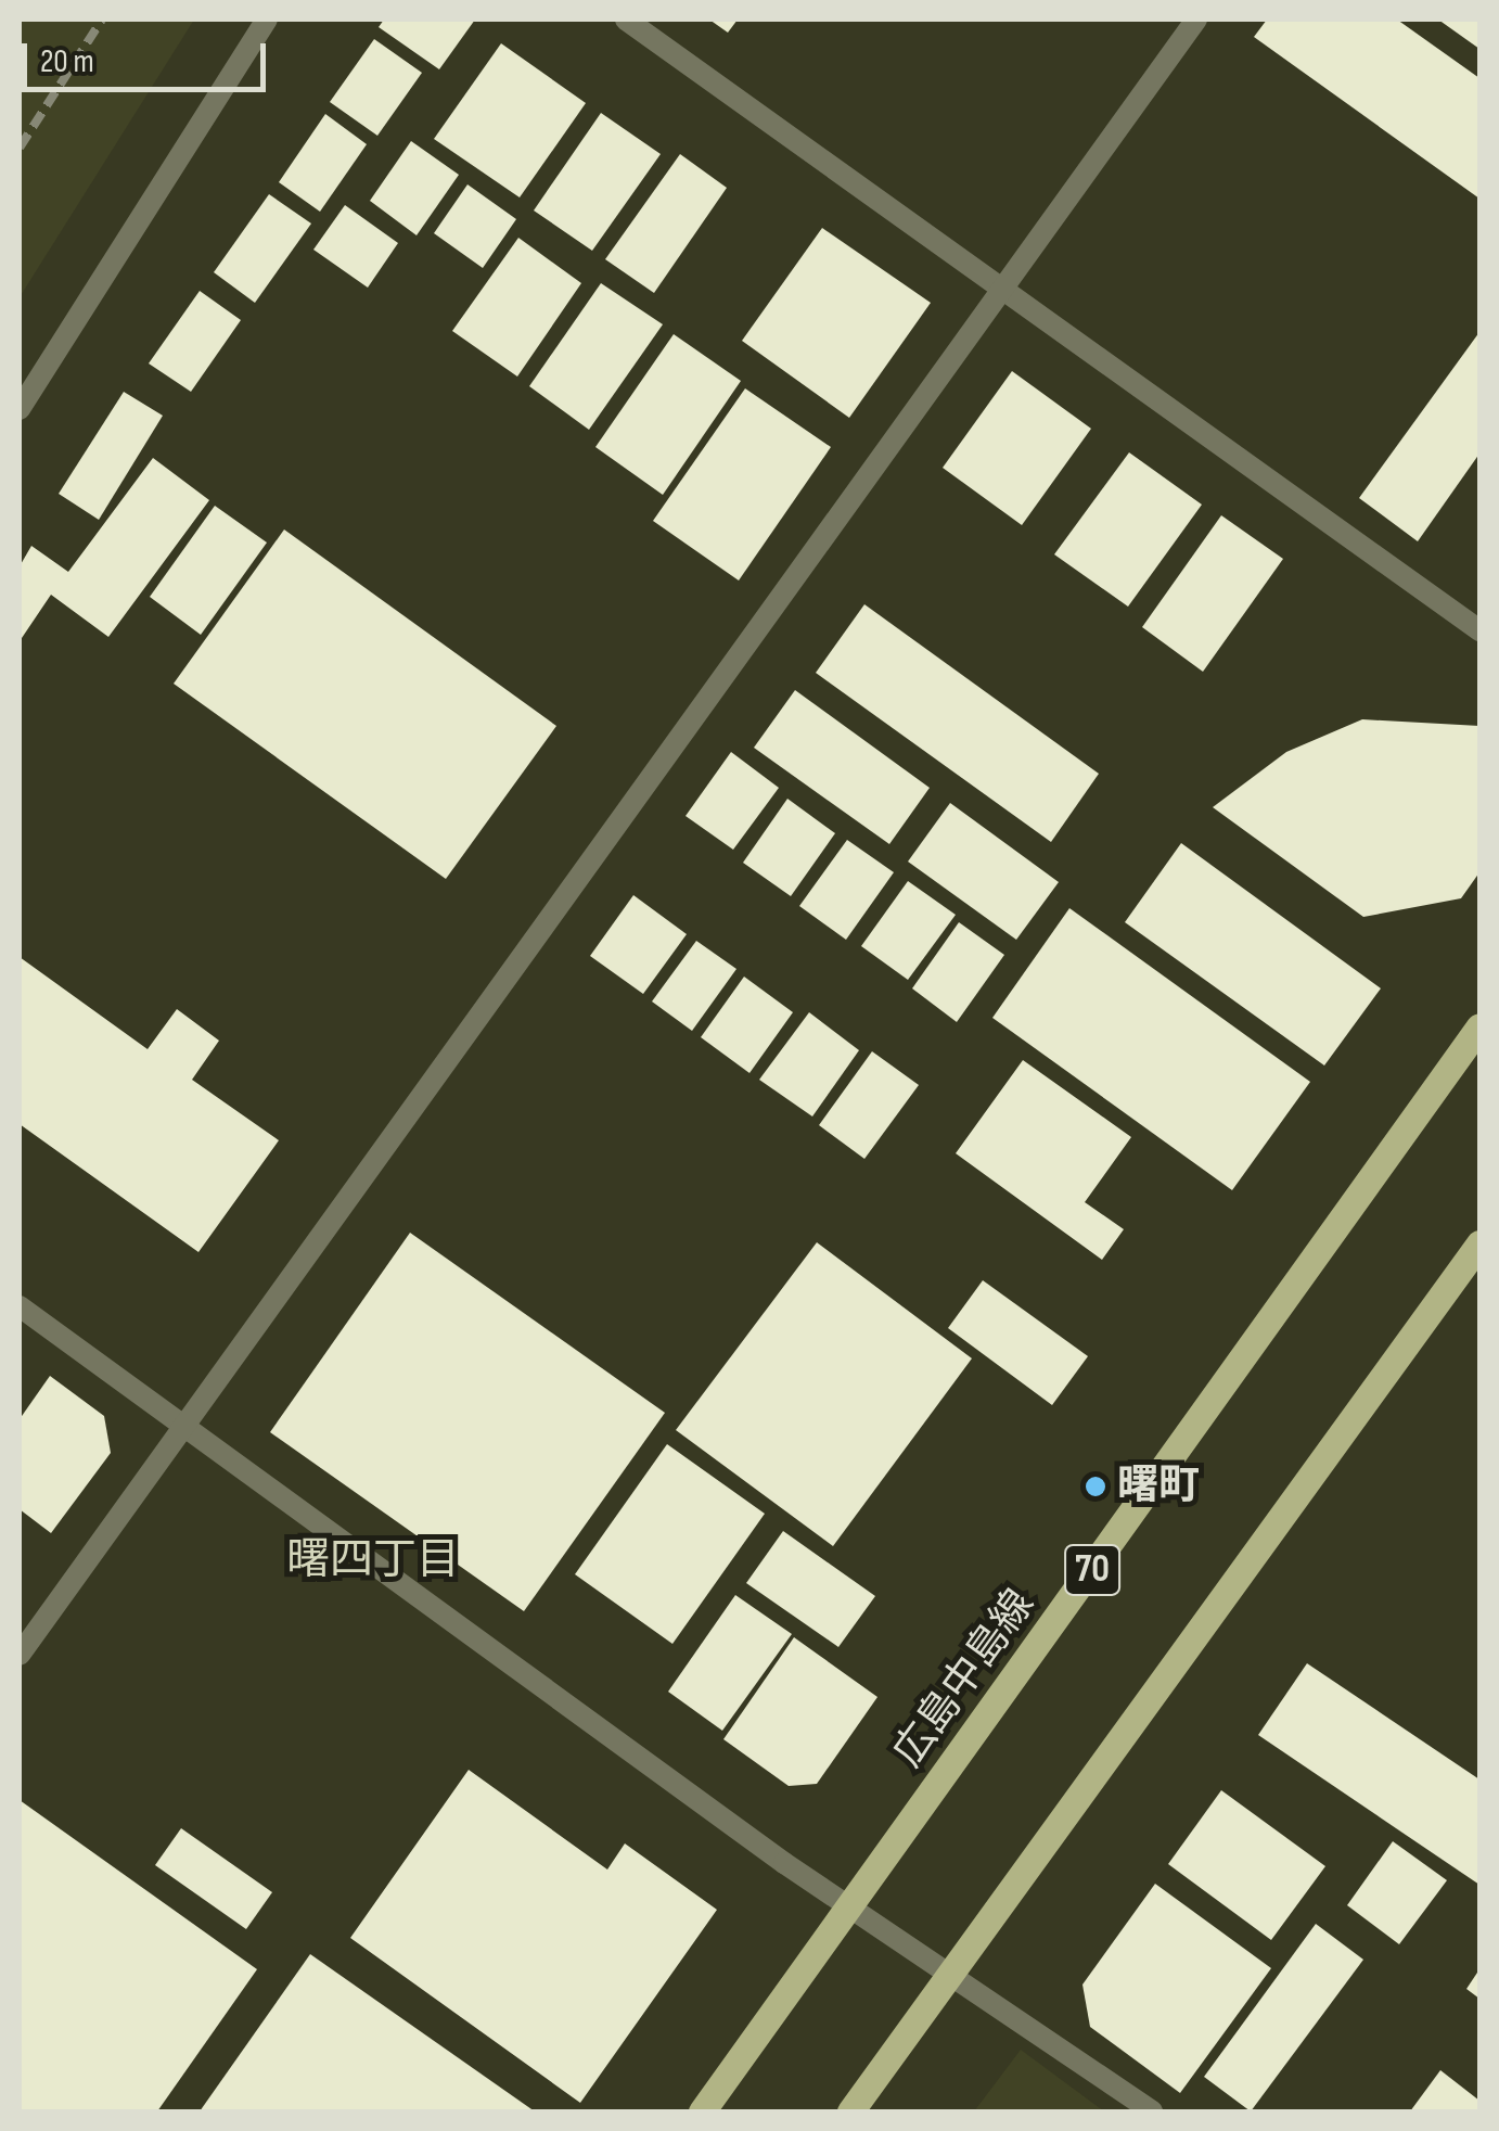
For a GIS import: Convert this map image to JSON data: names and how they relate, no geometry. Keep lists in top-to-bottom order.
{
  "streets": {
    "main road": ["70", "広島中島線"]
  },
  "districts": ["曙四丁目"],
  "places": ["曙町"],
  "scale_bar": "20 m"
}
